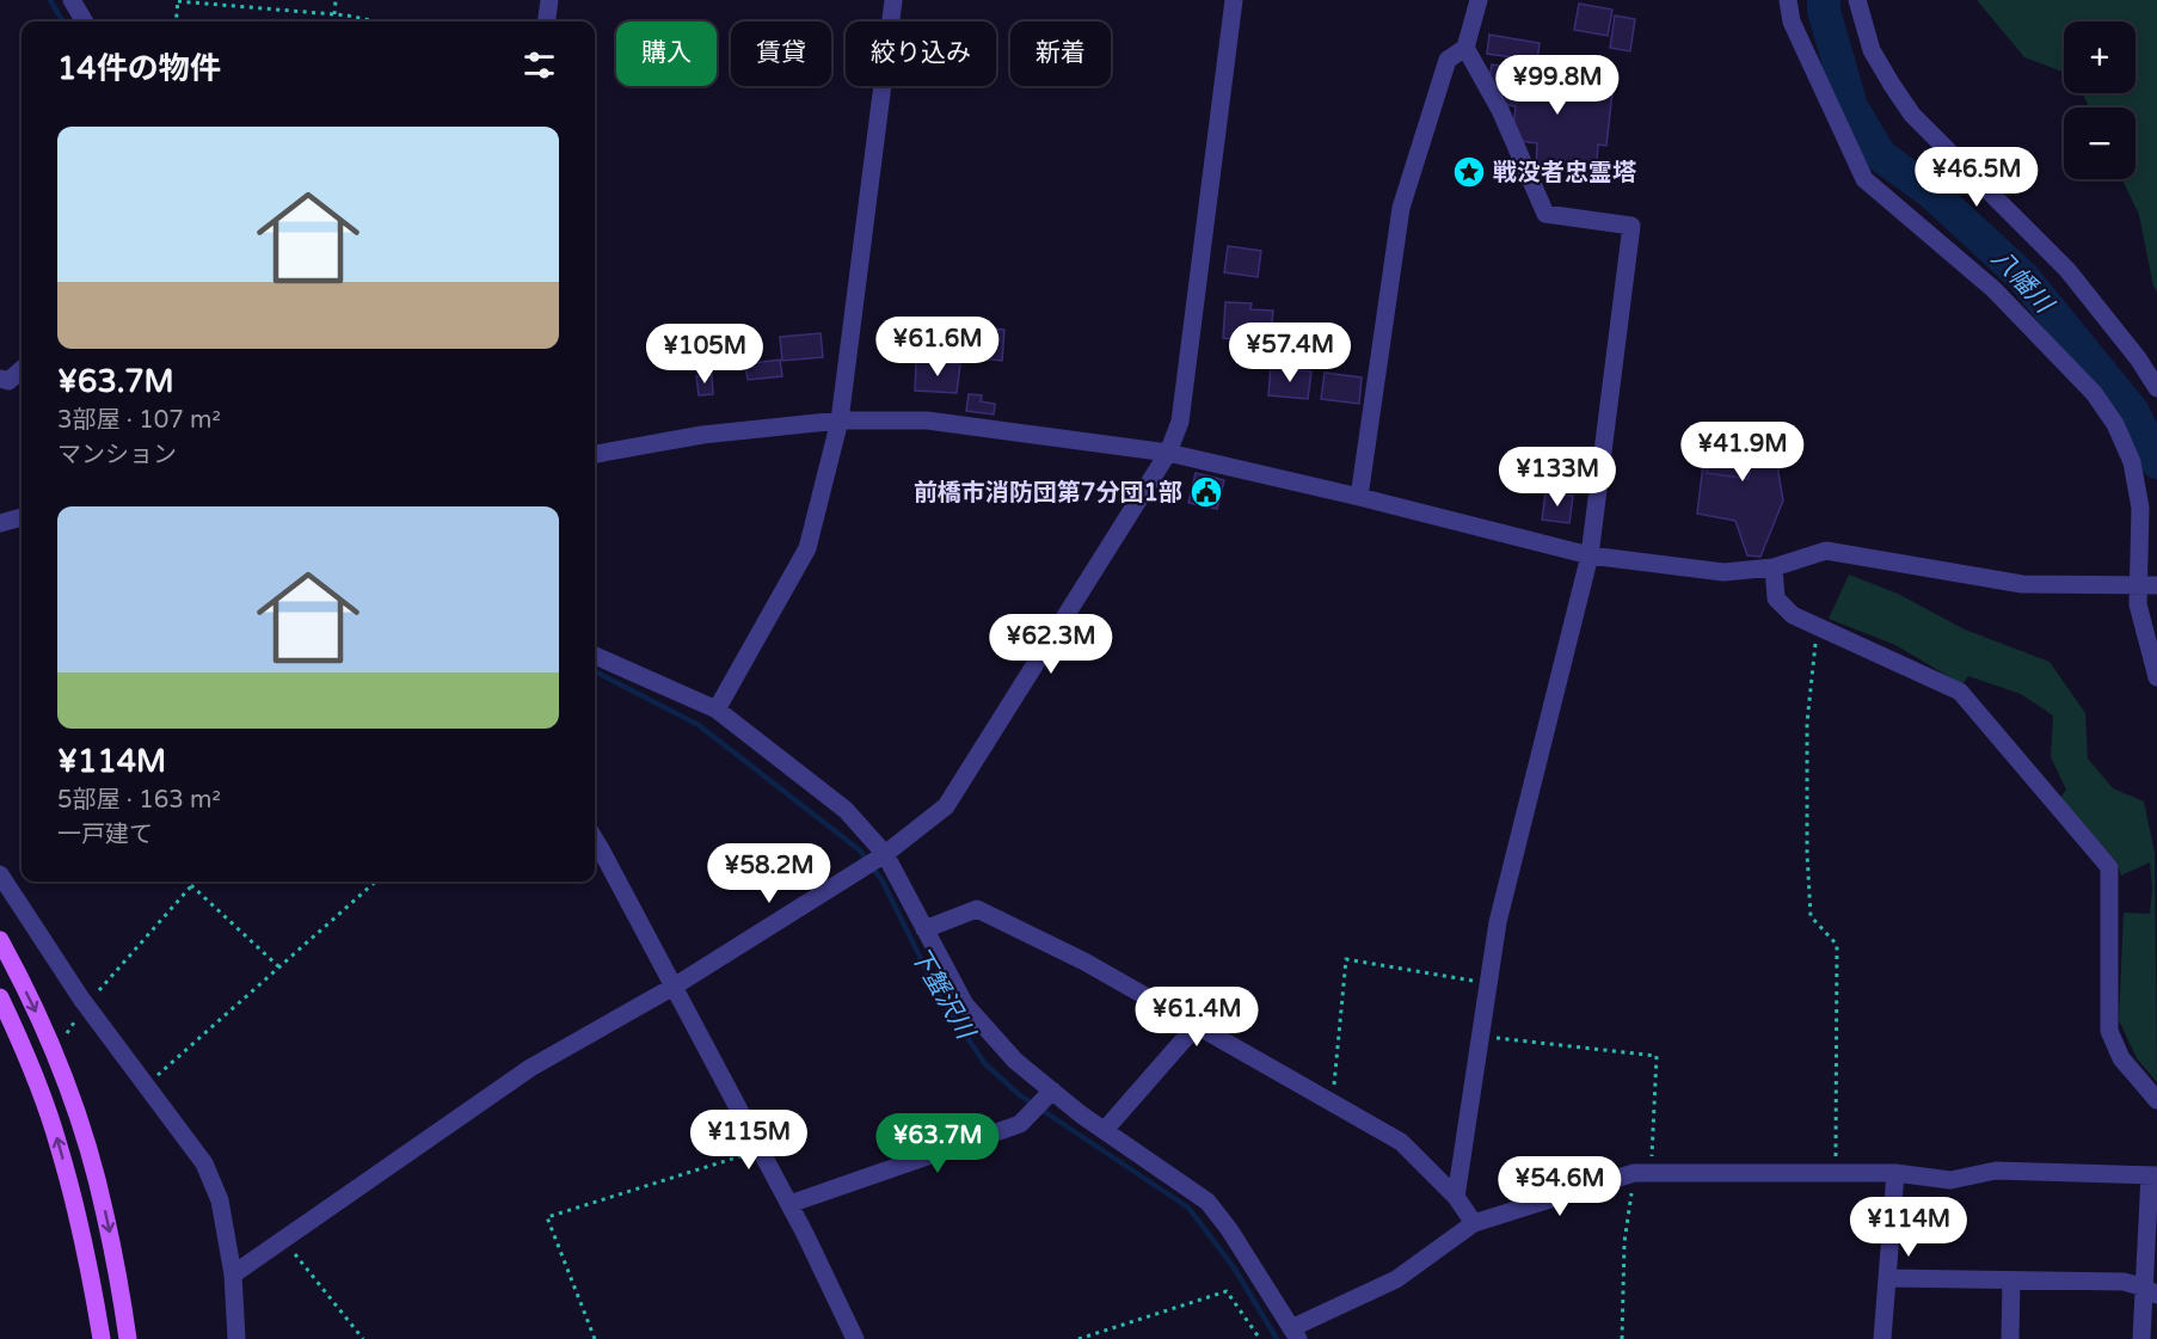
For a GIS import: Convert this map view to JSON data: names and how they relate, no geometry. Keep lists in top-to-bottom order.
{
  "water": ["八幡川", "下蟹沢川"],
  "places": {
    "place": ["戦没者忠霊塔"],
    "public building": ["前橋市消防団第7分団1部"]
  },
  "page": {
    "map_buttons": ["+", "−"],
    "chip": [
      "購入",
      "賃貸",
      "絞り込み",
      "新着"
    ],
    "heading": "14件の物件",
    "price": [
      "¥99.8M",
      "¥46.5M",
      "¥61.6M",
      "¥57.4M",
      "¥105M",
      "¥41.9M",
      "¥133M",
      "¥62.3M",
      "¥58.2M",
      "¥61.4M",
      "¥115M",
      "¥63.7M",
      "¥54.6M",
      "¥114M"
    ],
    "list": [
      {
        "name": "¥63.7M",
        "note": "3部屋 · 107 m² · マンション"
      },
      {
        "name": "¥114M",
        "note": "5部屋 · 163 m² · 一戸建て"
      }
    ]
  }
}
